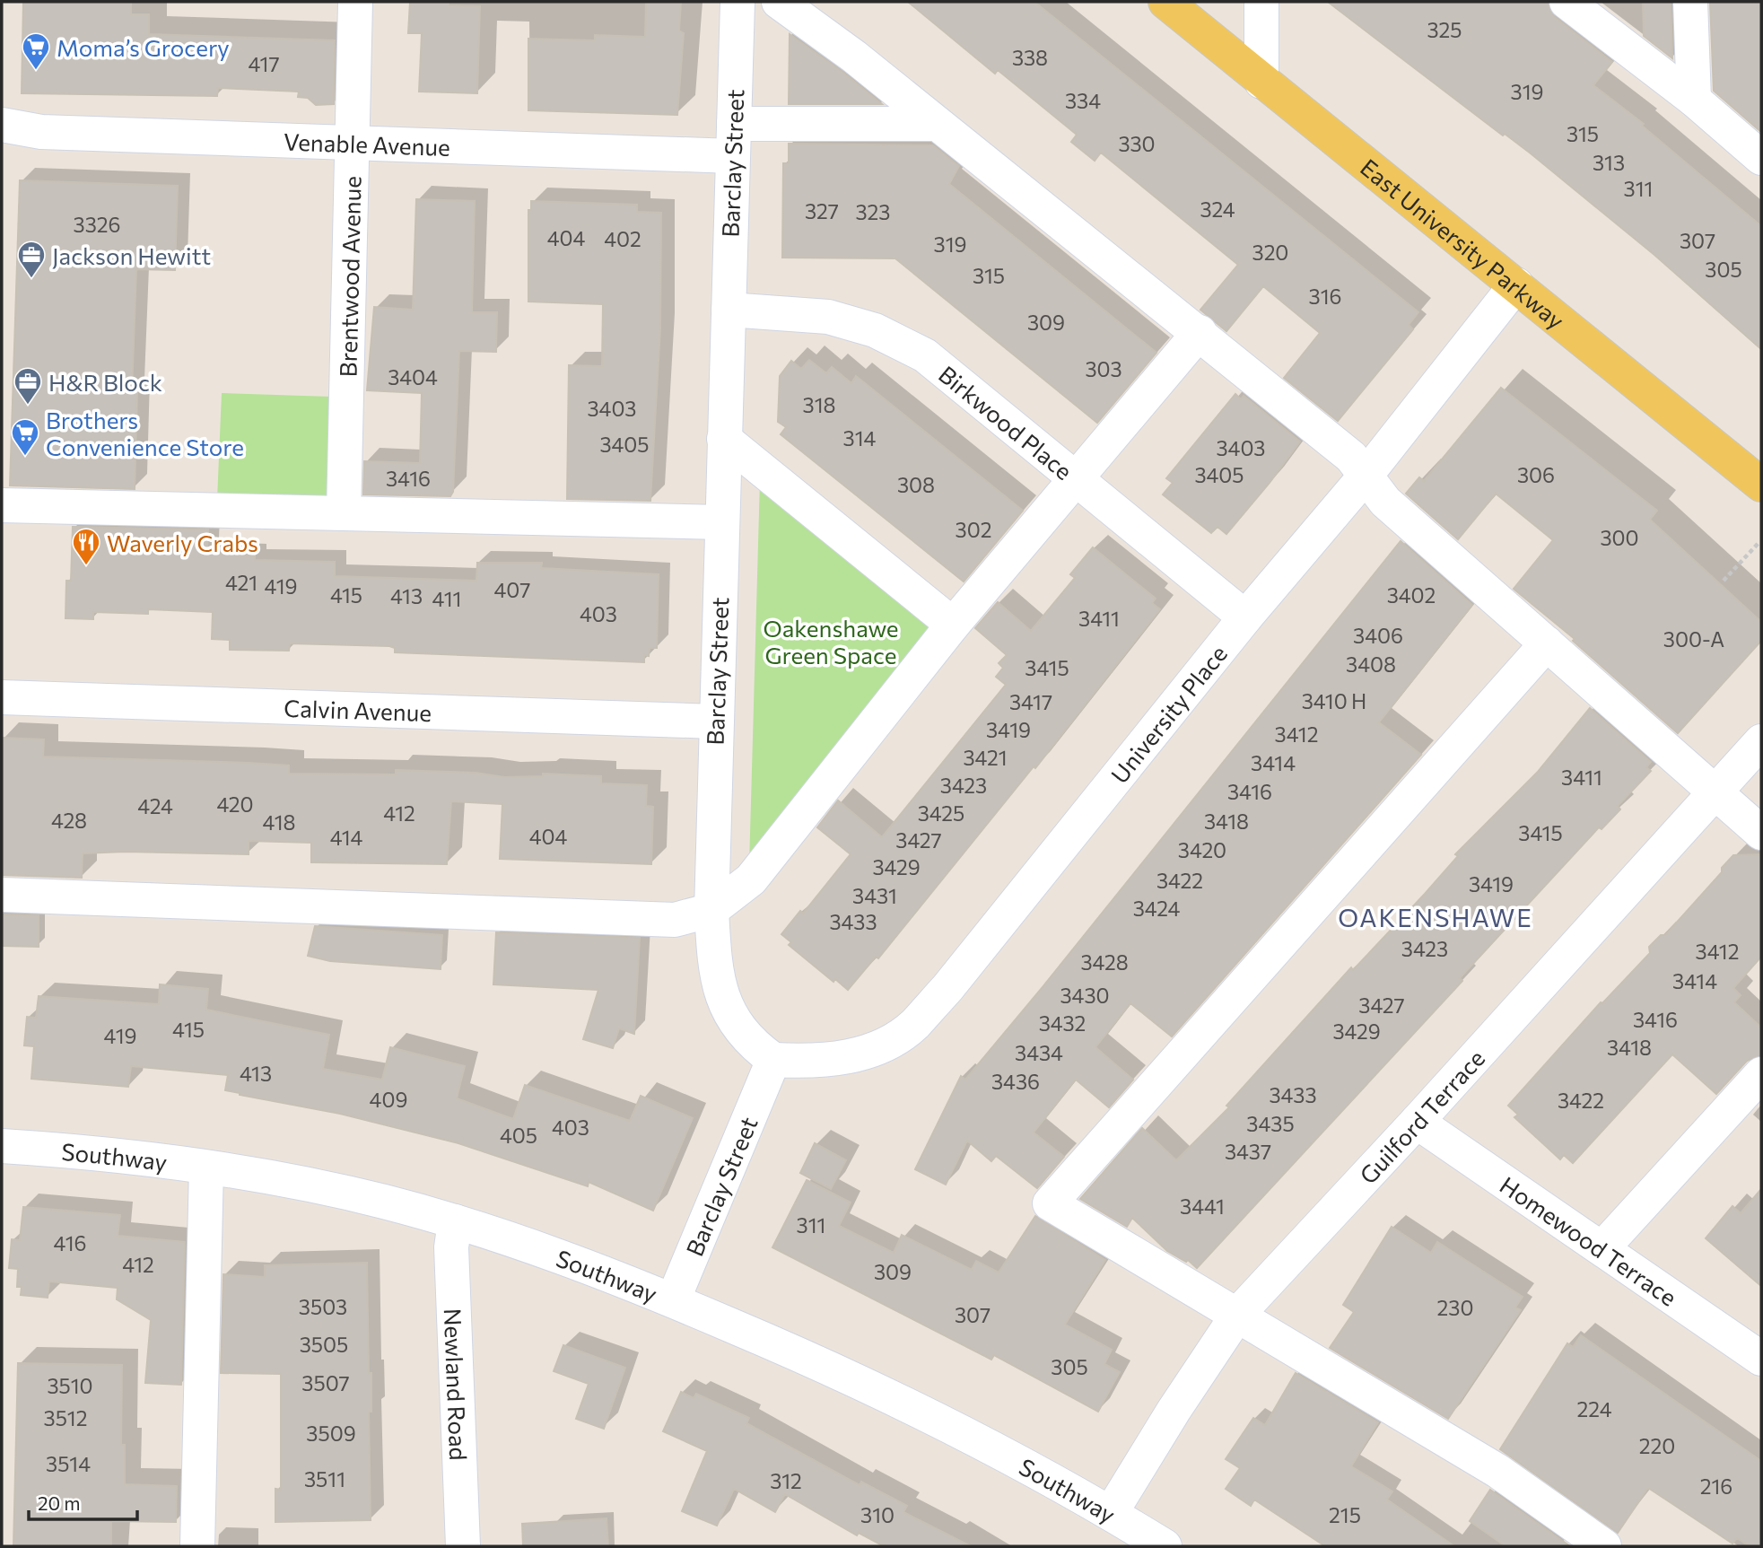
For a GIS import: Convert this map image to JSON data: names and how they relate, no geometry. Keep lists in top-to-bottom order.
{
  "streets": {
    "main road": ["East University Parkway"],
    "street": [
      "Venable Avenue",
      "Barclay Street",
      "Brentwood Avenue",
      "Birkwood Place",
      "Calvin Avenue",
      "University Place",
      "Guilford Terrace",
      "Southway",
      "Homewood Terrace",
      "Newland Road"
    ]
  },
  "crossings": [
    ["Venable Avenue", "Barclay Street"],
    ["Venable Avenue", "Brentwood Avenue"],
    ["Barclay Street", "Birkwood Place"],
    ["Barclay Street", "Calvin Avenue"],
    ["Barclay Street", "University Place"],
    ["Barclay Street", "Southway"],
    ["East University Parkway", "University Place"],
    ["Birkwood Place", "University Place"],
    ["Guilford Terrace", "Southway"],
    ["Guilford Terrace", "Homewood Terrace"],
    ["Southway", "Newland Road"]
  ],
  "districts": ["OAKENSHAWE"],
  "parks": ["Oakenshawe Green Space"],
  "places": {
    "supermarket": ["Moma’s Grocery", "Brothers Convenience Store"],
    "office": ["Jackson Hewitt", "H&R Block"],
    "restaurant": ["Waverly Crabs"]
  },
  "house_numbers": [
    "325",
    "338",
    "417",
    "319",
    "334",
    "315",
    "330",
    "313",
    "311",
    "324",
    "327",
    "323",
    "3326",
    "404",
    "402",
    "307",
    "319",
    "320",
    "305",
    "315",
    "316",
    "309",
    "303",
    "3404",
    "318",
    "3403",
    "314",
    "3405",
    "3403",
    "3405",
    "306",
    "3416",
    "308",
    "302",
    "300",
    "421",
    "419",
    "407",
    "415",
    "3402",
    "413",
    "411",
    "403",
    "3411",
    "3406",
    "300-A",
    "3408",
    "3415",
    "3410 H",
    "3417",
    "3419",
    "3412",
    "3421",
    "3414",
    "3411",
    "3423",
    "3416",
    "420",
    "424",
    "412",
    "3425",
    "428",
    "3418",
    "418",
    "3415",
    "404",
    "414",
    "3427",
    "3420",
    "3429",
    "3422",
    "3419",
    "3431",
    "3424",
    "3433",
    "3423",
    "3412",
    "3428",
    "3414",
    "3430",
    "3427",
    "3416",
    "3432",
    "415",
    "3429",
    "419",
    "3418",
    "3434",
    "413",
    "3436",
    "3433",
    "409",
    "3422",
    "3435",
    "403",
    "405",
    "3437",
    "3441",
    "311",
    "416",
    "412",
    "309",
    "3503",
    "230",
    "307",
    "3505",
    "305",
    "3507",
    "3510",
    "224",
    "3512",
    "3509",
    "220",
    "3514",
    "3511",
    "312",
    "216",
    "310",
    "215"
  ],
  "scale_bar": "20 m"
}
